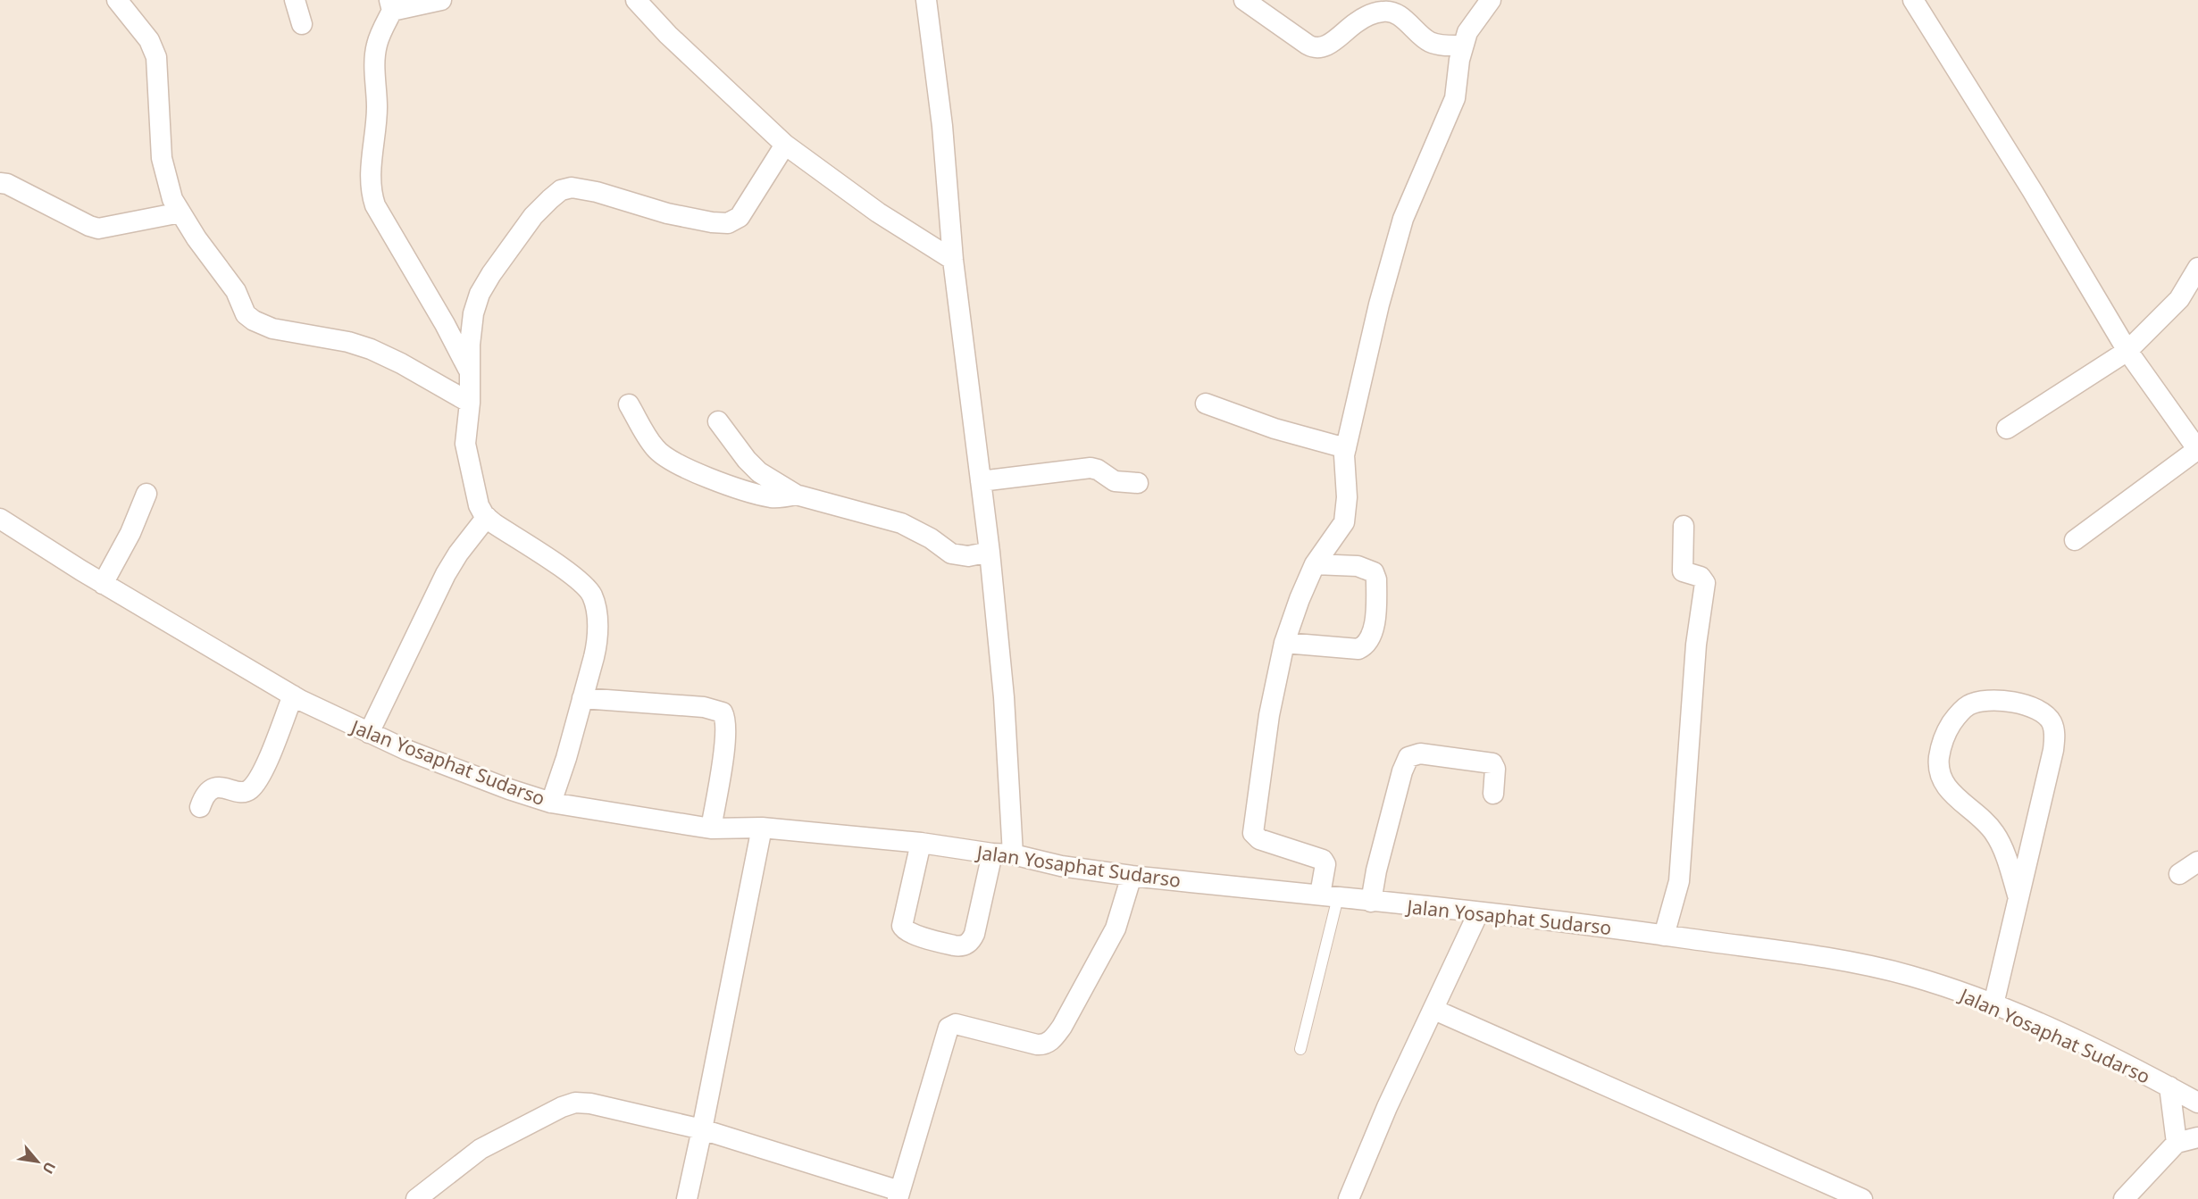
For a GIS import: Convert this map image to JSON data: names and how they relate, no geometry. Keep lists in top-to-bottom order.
{
  "streets": {
    "street": ["Jalan Yosaphat Sudarso"]
  },
  "north": "bottom right"
}
